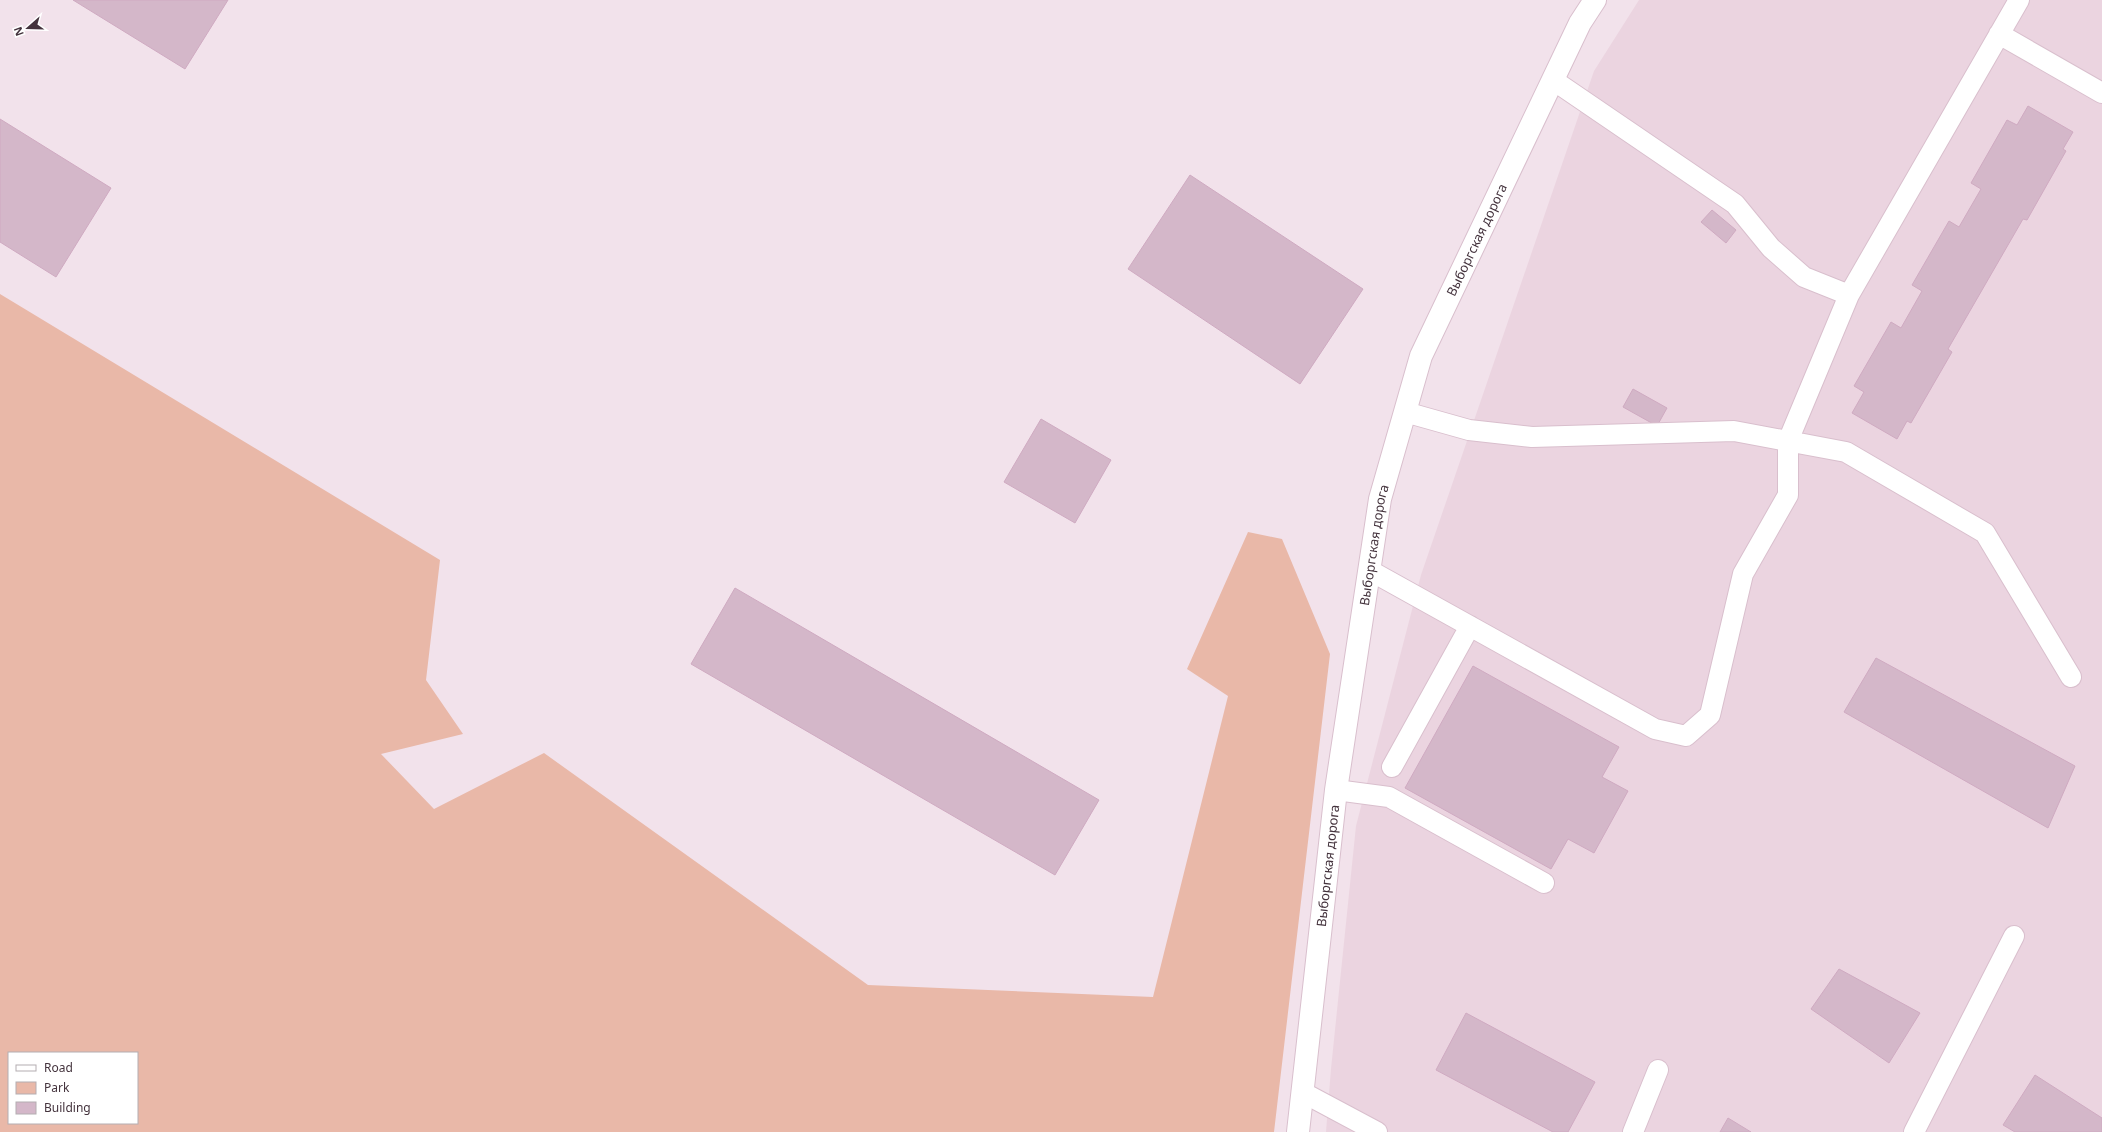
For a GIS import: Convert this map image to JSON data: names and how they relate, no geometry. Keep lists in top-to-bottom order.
{
  "streets": {
    "street": ["Выборгская дорога"]
  },
  "legend": ["Road", "Park", "Building"],
  "north": "left"
}
